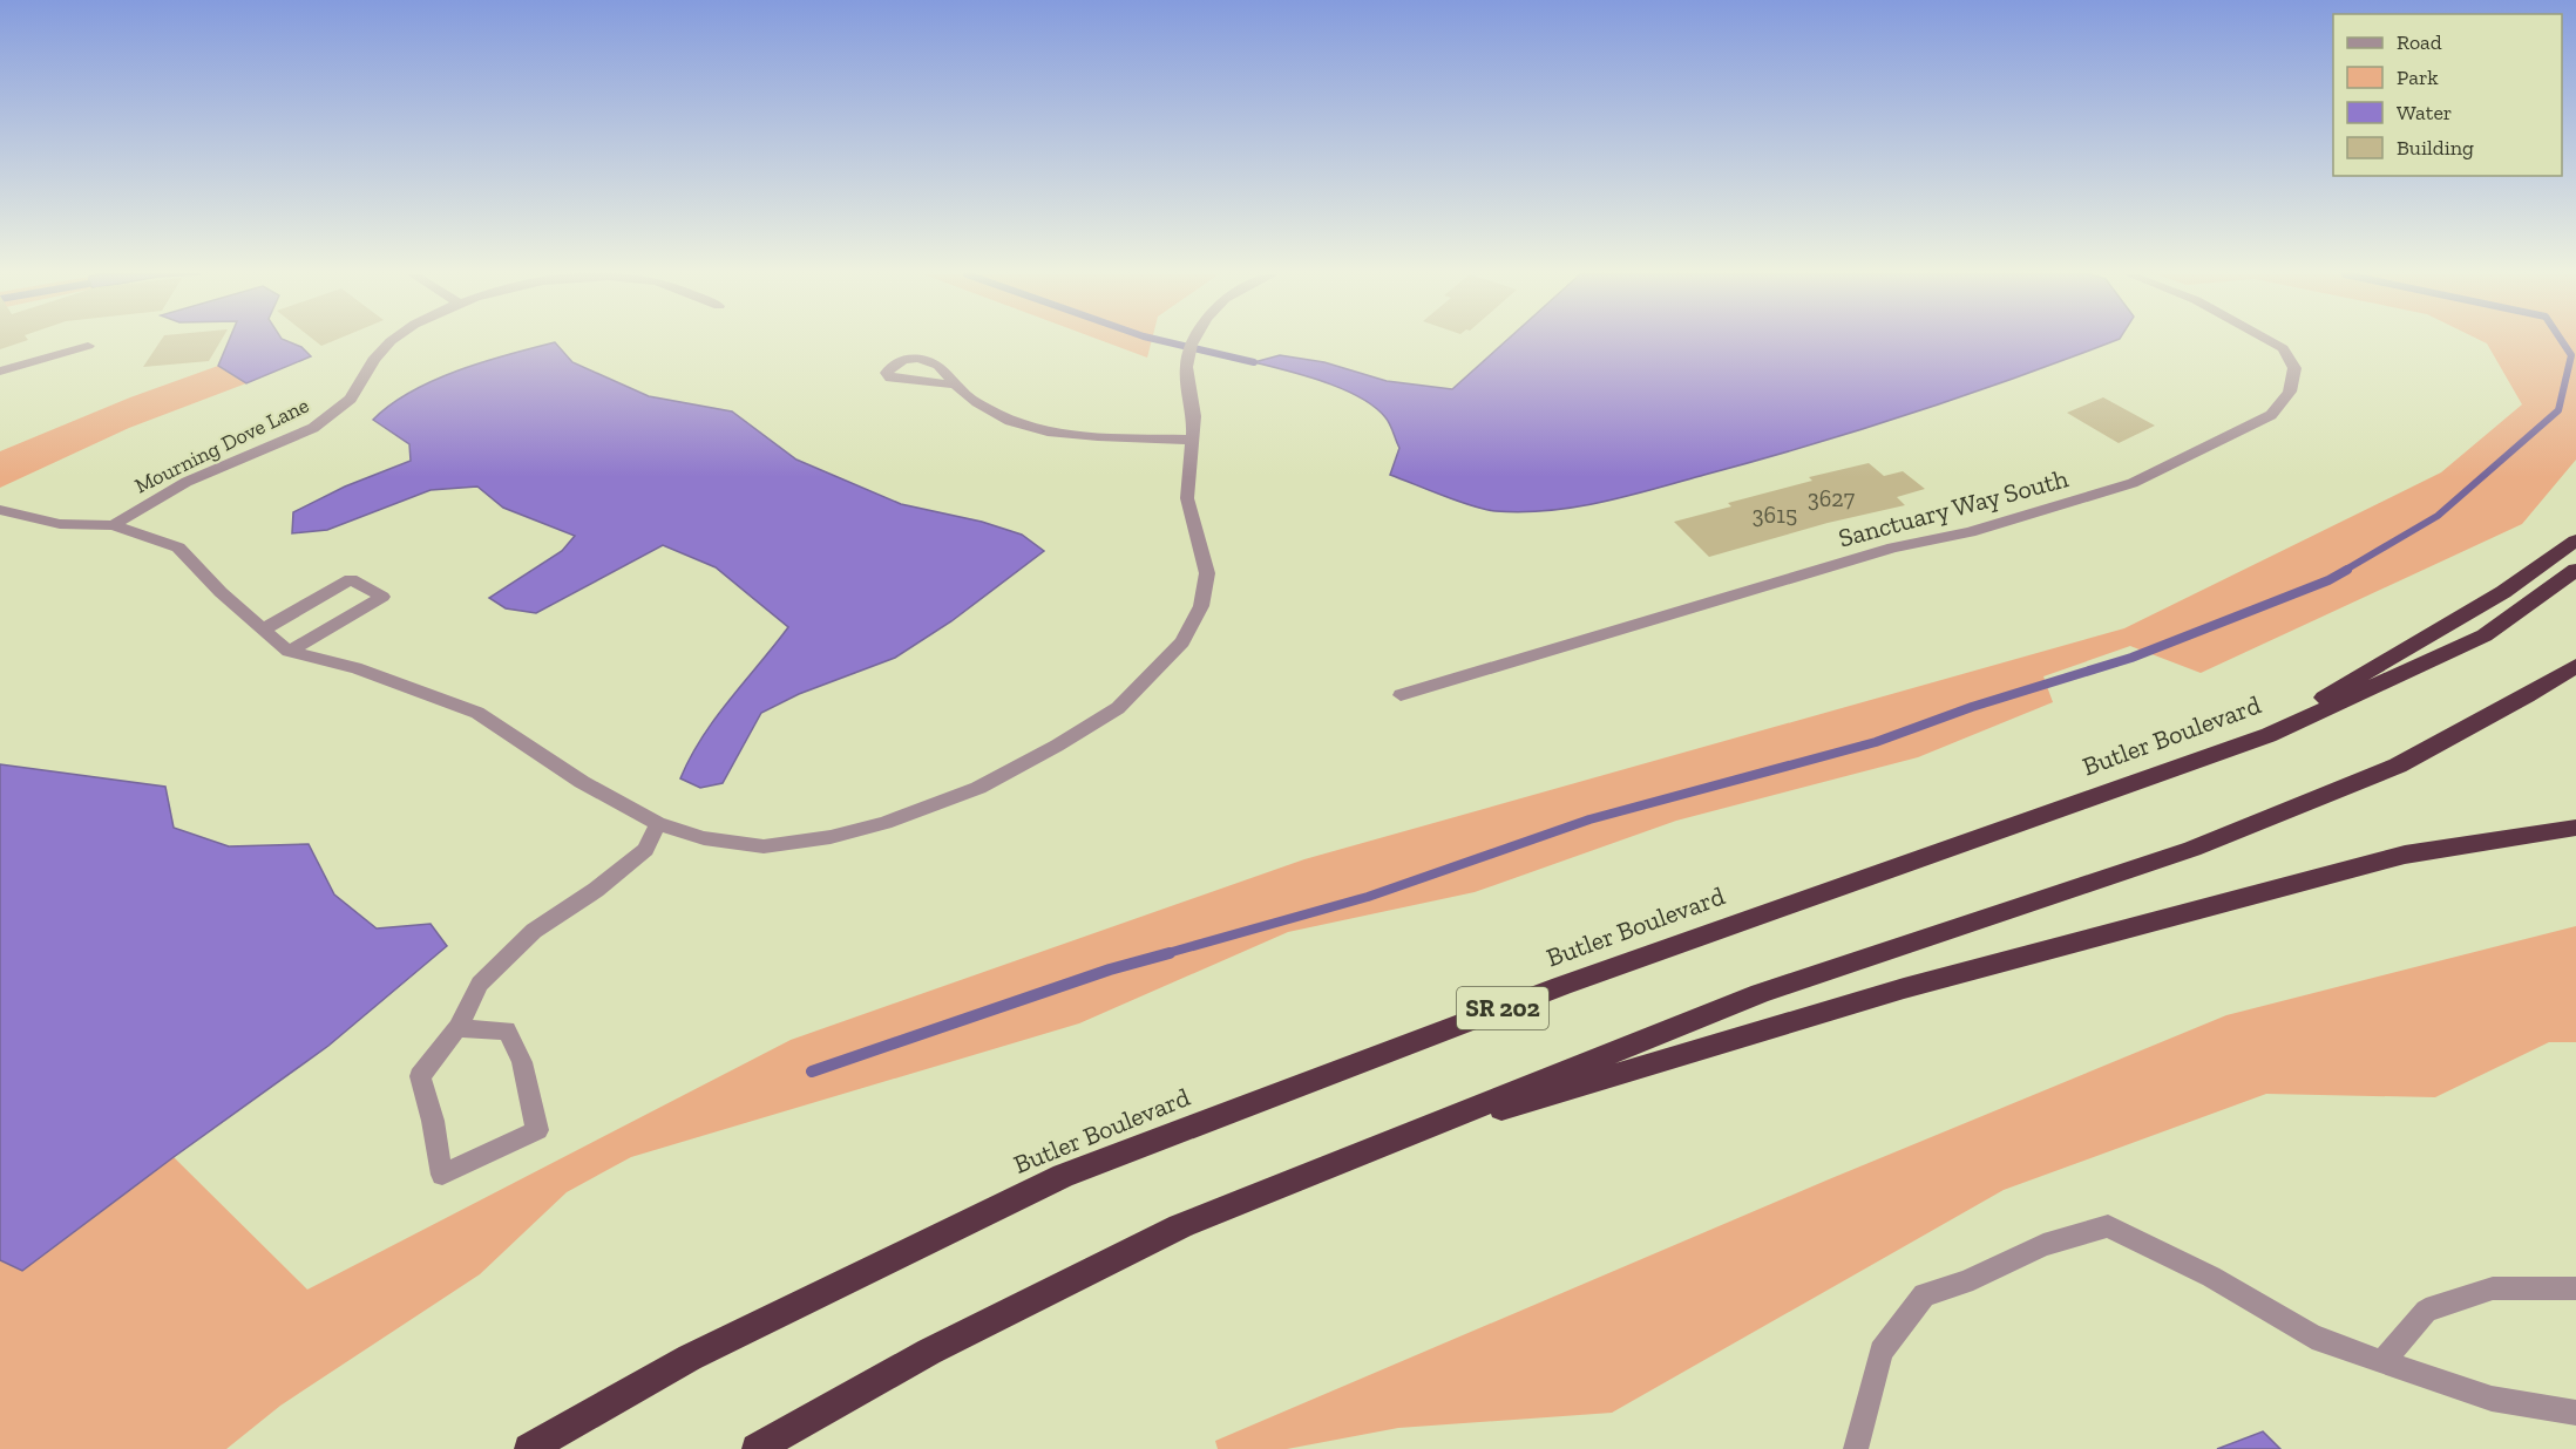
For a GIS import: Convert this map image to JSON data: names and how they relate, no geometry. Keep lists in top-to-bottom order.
{
  "streets": {
    "highway": ["Butler Boulevard", "SR 202"],
    "street": ["Mourning Dove Lane", "Sanctuary Way South"]
  },
  "house_numbers": ["3627", "3615"],
  "legend": [
    "Road",
    "Park",
    "Water",
    "Building"
  ]
}
